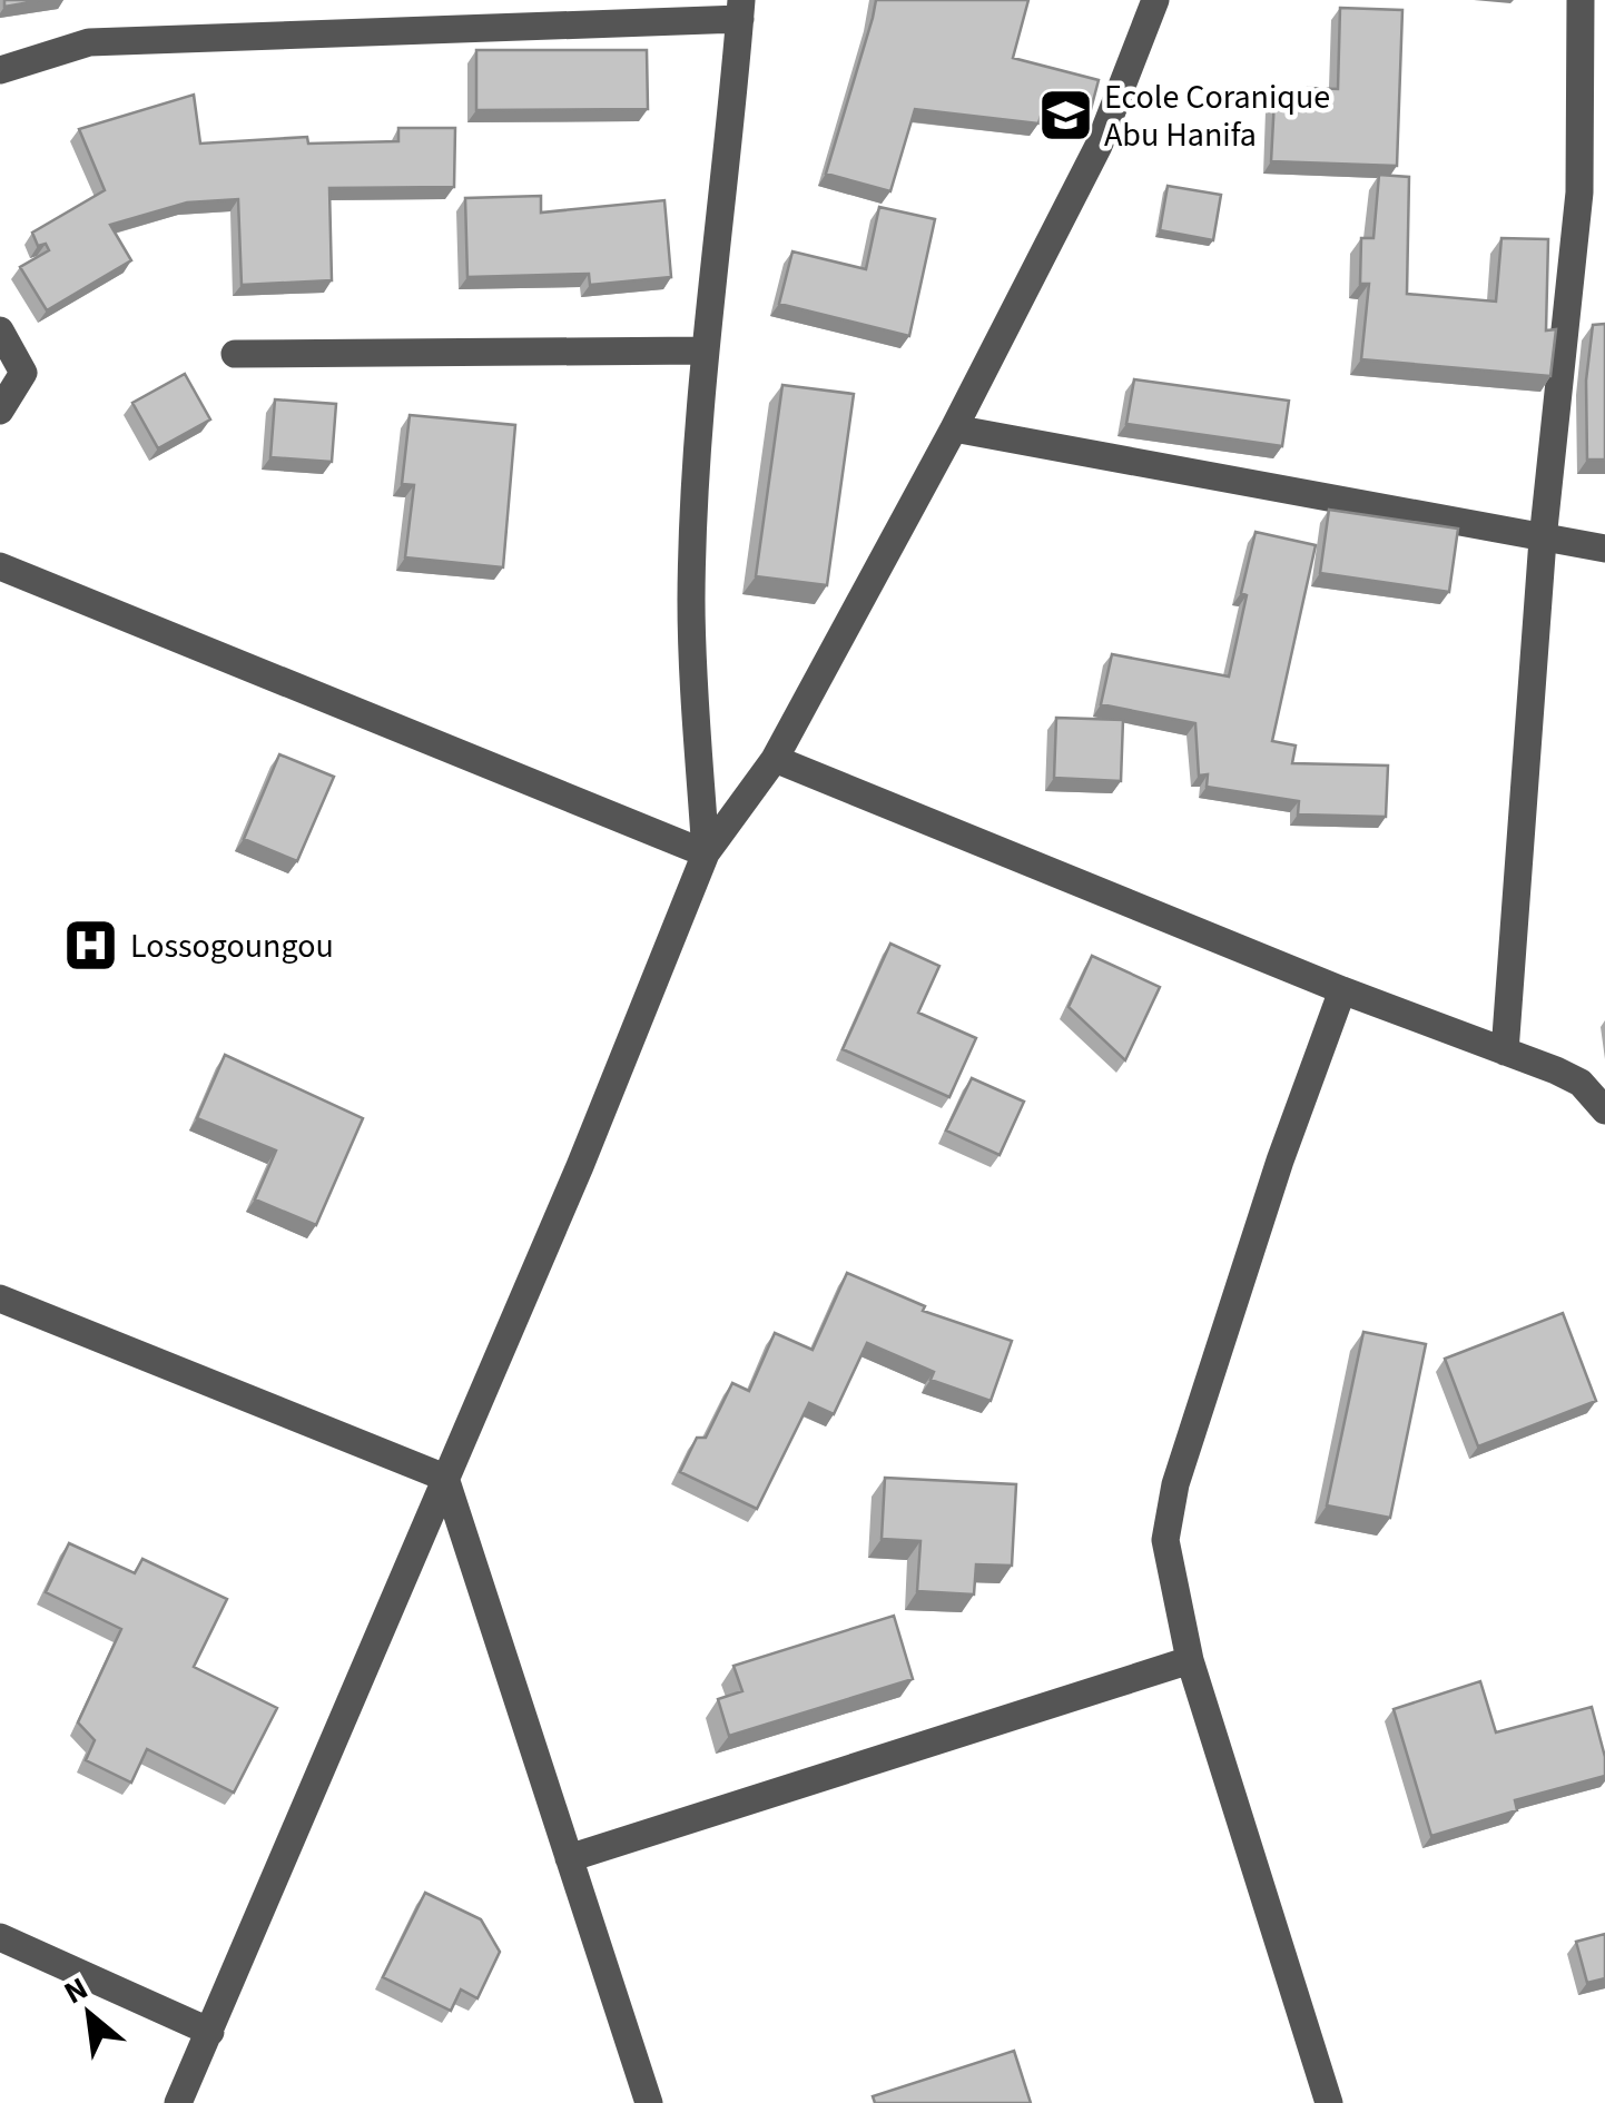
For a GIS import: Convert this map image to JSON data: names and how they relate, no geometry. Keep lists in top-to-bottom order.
{
  "places": {
    "school or university": ["Ecole Coranique Abu Hanifa"],
    "hospital": ["Lossogoungou"]
  },
  "north": "top left"
}
